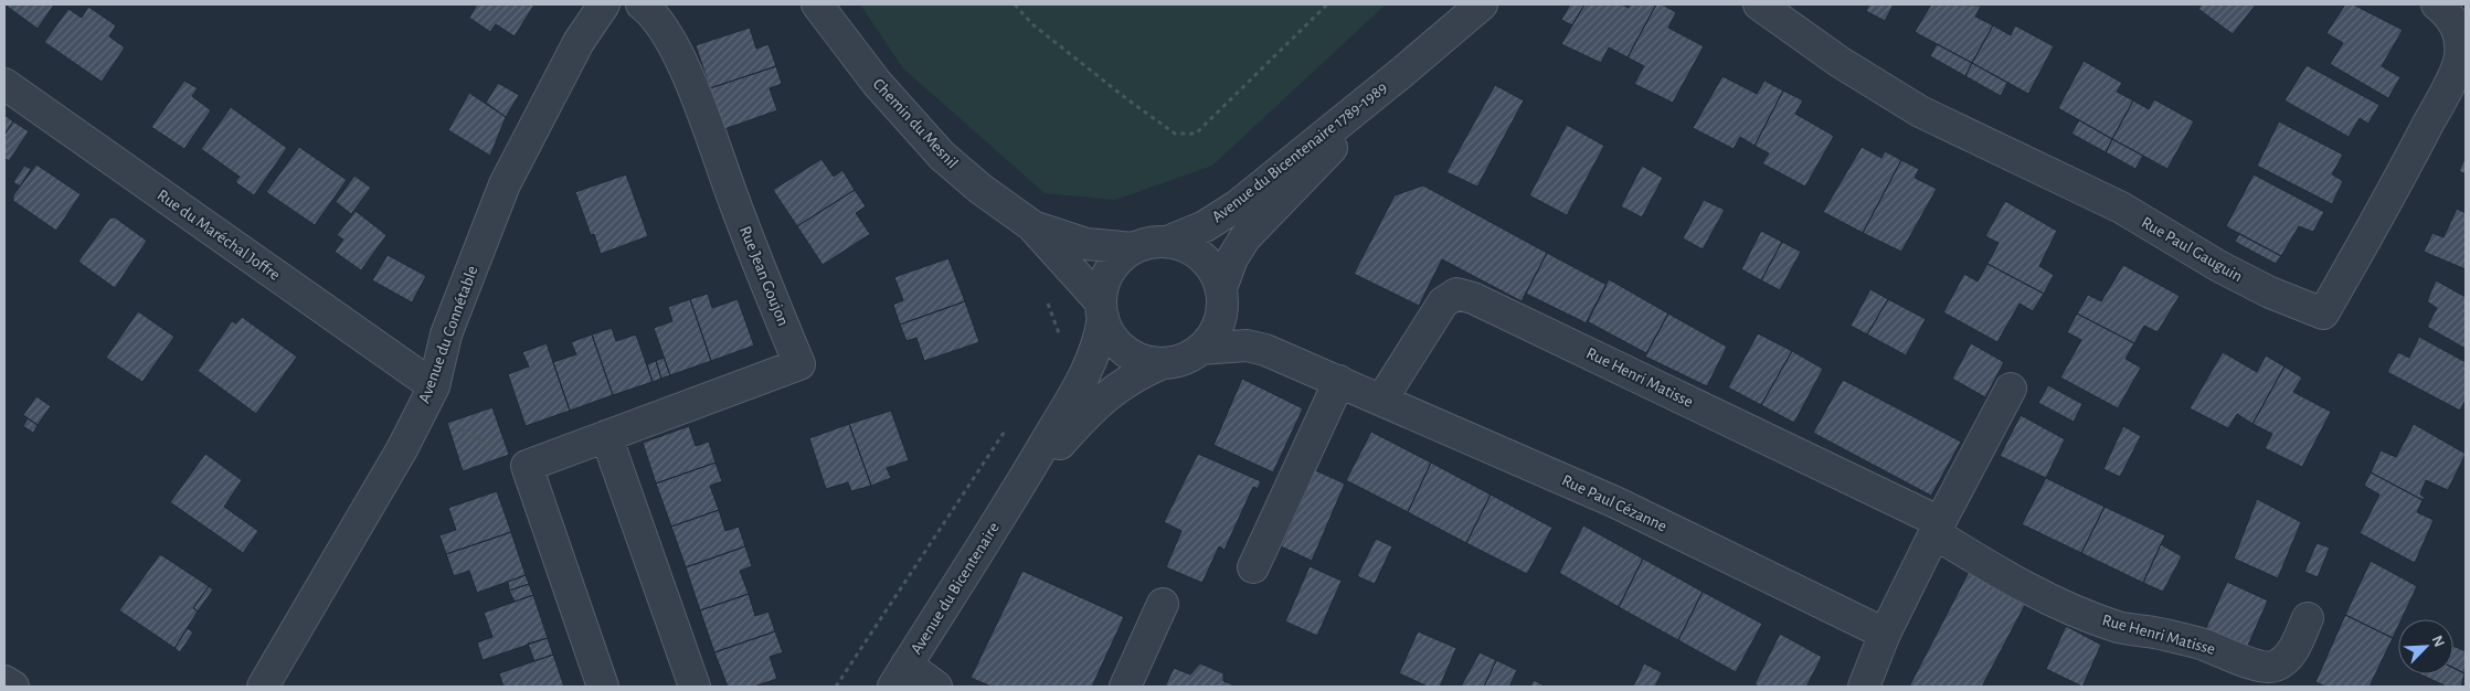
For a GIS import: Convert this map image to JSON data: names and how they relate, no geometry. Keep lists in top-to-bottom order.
{
  "streets": {
    "street": [
      "Chemin du Mesnil",
      "Avenue du Bicentenaire 1789-1989",
      "Rue du Maréchal Joffre",
      "Rue Paul Gauguin",
      "Rue Jean Goujon",
      "Avenue du Connétable",
      "Rue Henri Matisse",
      "Rue Paul Cézanne",
      "Avenue du Bicentenaire"
    ]
  },
  "crossings": [
    ["Chemin du Mesnil", "Avenue du Bicentenaire 1789-1989"],
    ["Chemin du Mesnil", "Rue Paul Cézanne"],
    ["Chemin du Mesnil", "Avenue du Bicentenaire"],
    ["Avenue du Bicentenaire 1789-1989", "Rue Paul Cézanne"],
    ["Avenue du Bicentenaire 1789-1989", "Avenue du Bicentenaire"],
    ["Rue du Maréchal Joffre", "Avenue du Connétable"],
    ["Rue Henri Matisse", "Rue Paul Cézanne"],
    ["Rue Paul Cézanne", "Avenue du Bicentenaire"]
  ],
  "north": "top right"
}
